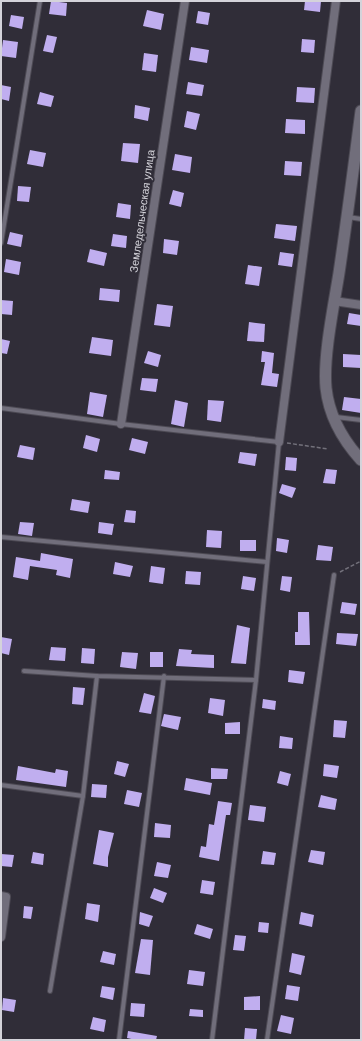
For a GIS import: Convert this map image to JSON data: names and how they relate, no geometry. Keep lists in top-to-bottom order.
{
  "streets": {
    "street": ["Земледельческая улица"]
  }
}
